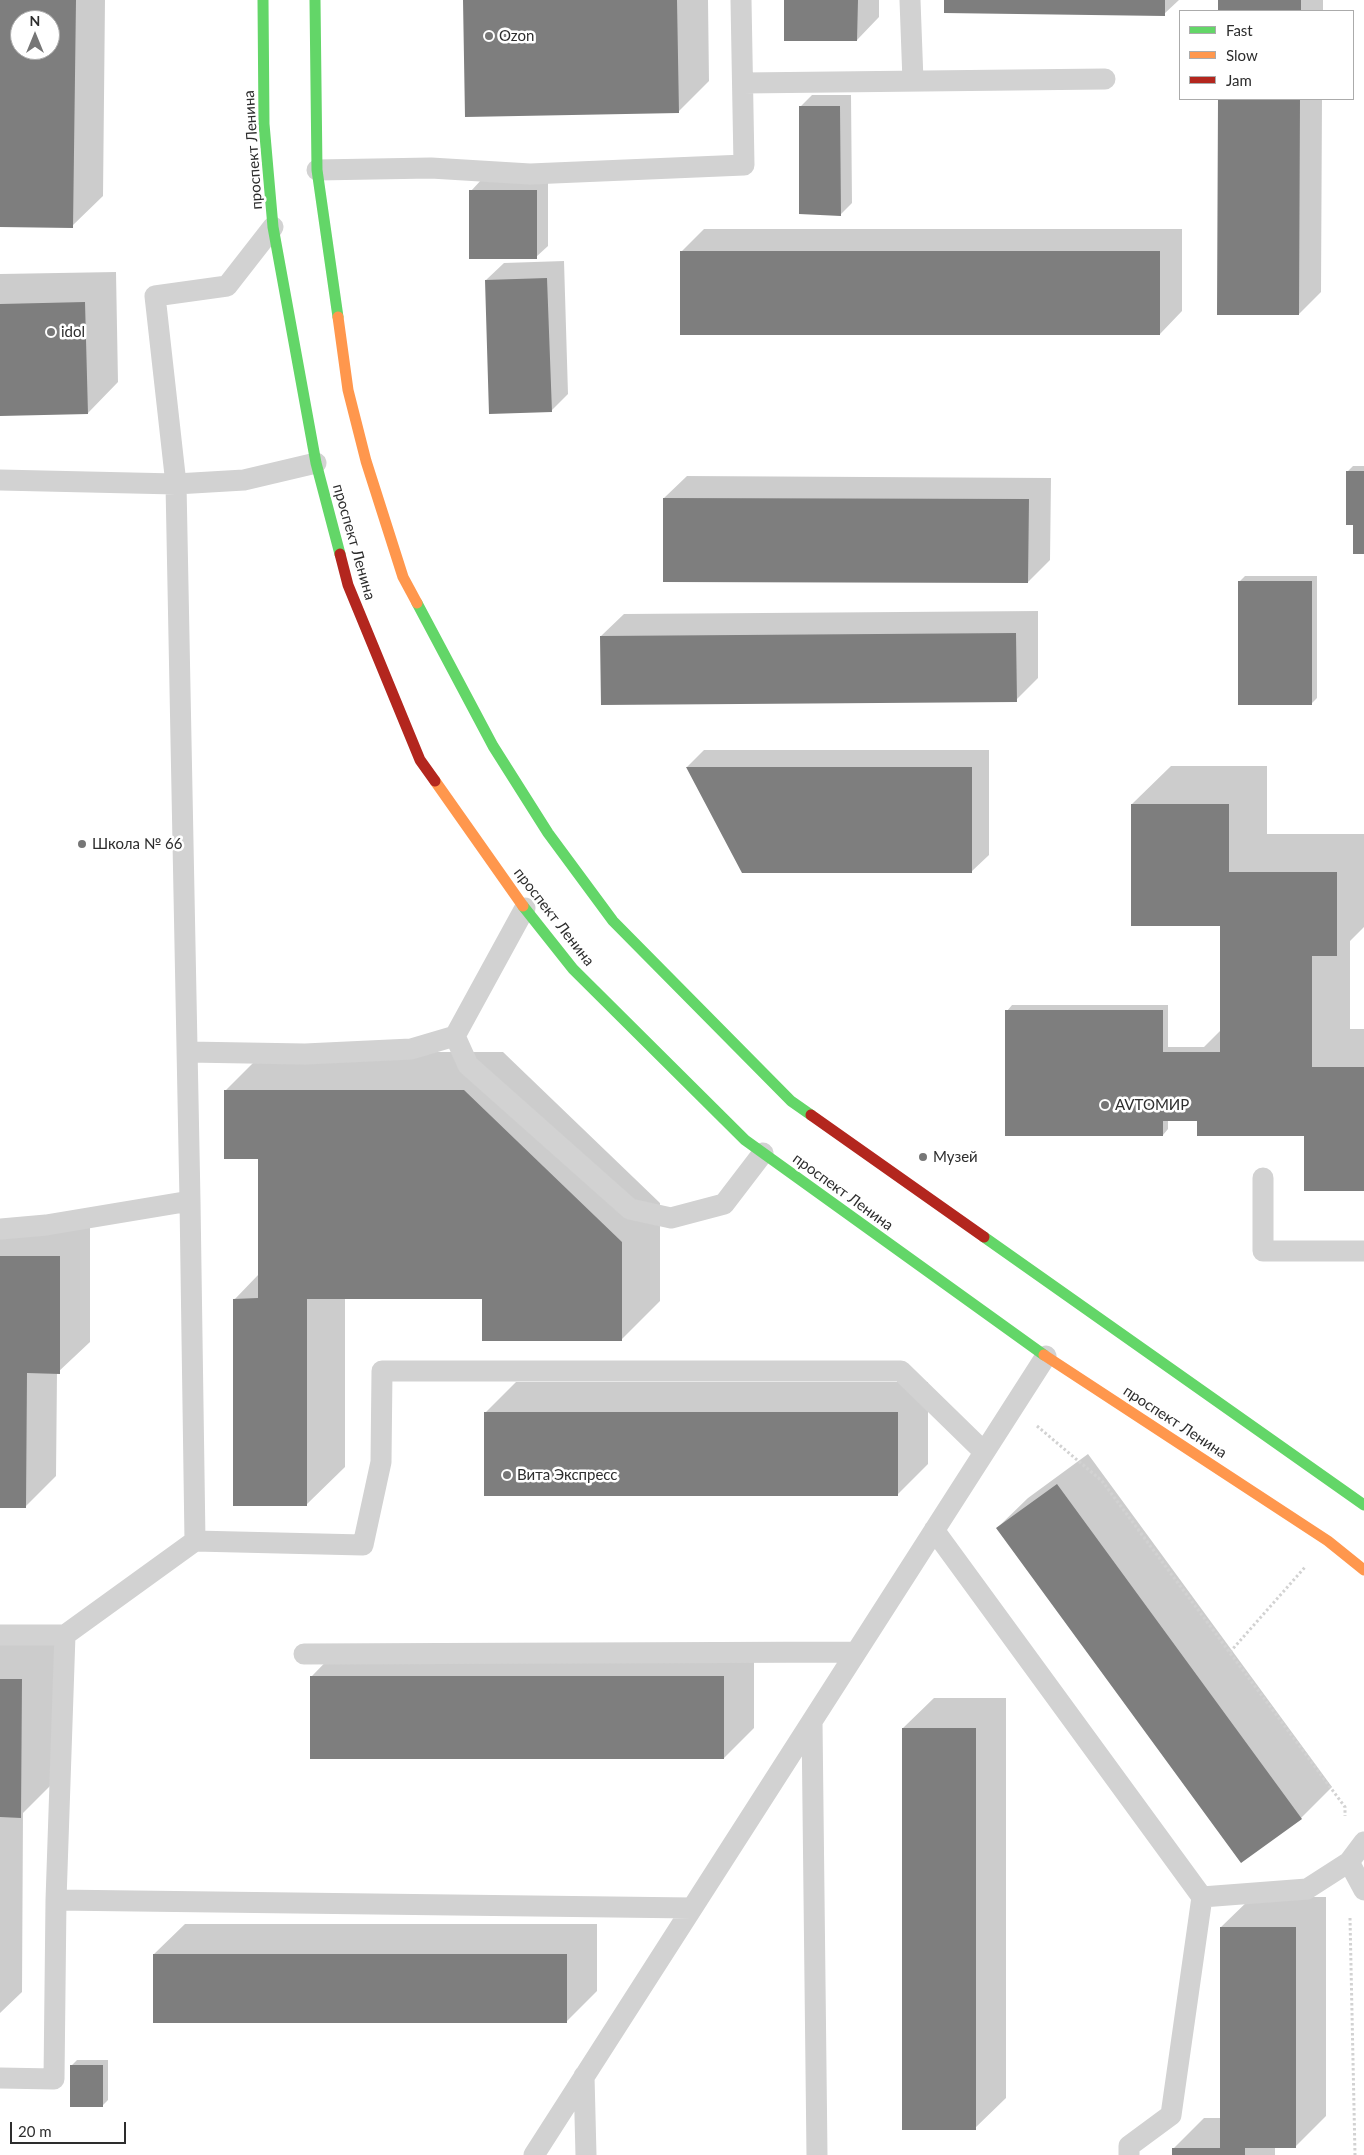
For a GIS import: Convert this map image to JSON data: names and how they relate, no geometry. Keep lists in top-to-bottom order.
{
  "streets": {
    "main road": ["проспект Ленина"]
  },
  "places": [
    "Ozon",
    "idol",
    "Школа № 66",
    "AVTOМИР",
    "Музей",
    "Вита Экспресс"
  ],
  "legend": ["Fast", "Slow", "Jam"],
  "scale_bar": "20 m",
  "north": "top"
}
